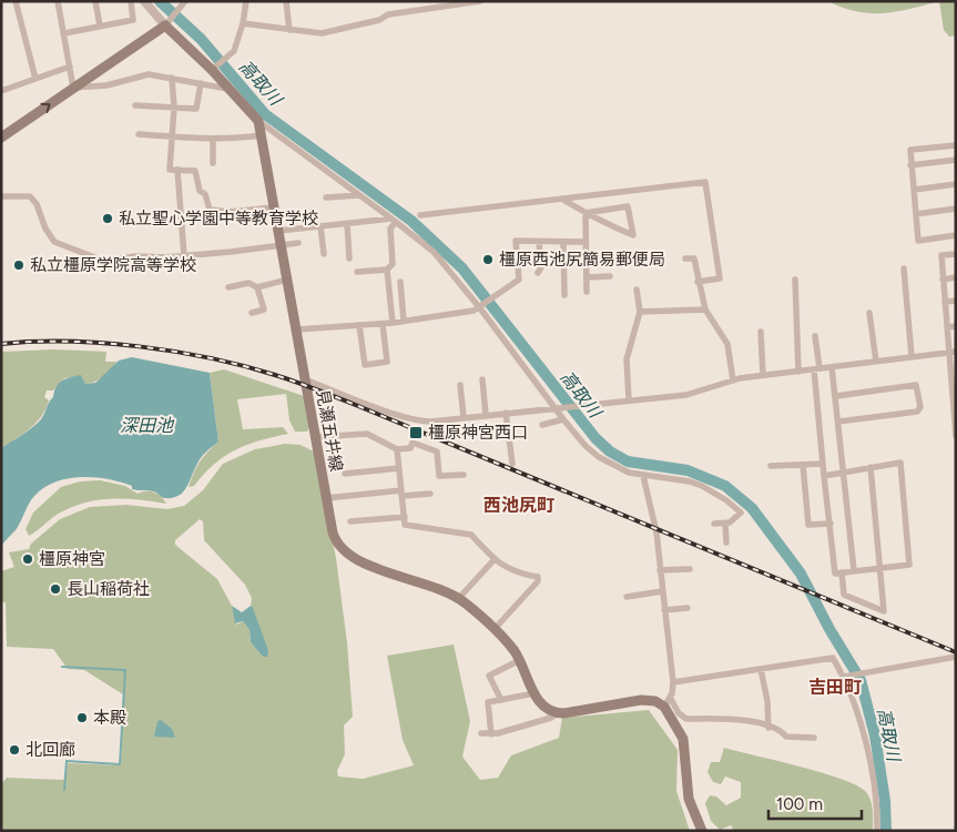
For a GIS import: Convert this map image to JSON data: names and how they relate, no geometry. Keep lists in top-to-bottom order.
{
  "streets": {
    "main road": ["見瀬五井線"]
  },
  "districts": ["西池尻町", "吉田町"],
  "water": ["高取川", "深田池"],
  "places": {
    "other": [
      "私立聖心学園中等教育学校",
      "橿原西池尻簡易郵便局",
      "私立橿原学院高等学校",
      "橿原神宮",
      "長山稲荷社",
      "本殿",
      "北回廊"
    ],
    "transit": ["橿原神宮西口"]
  },
  "scale_bar": "100 m"
}
